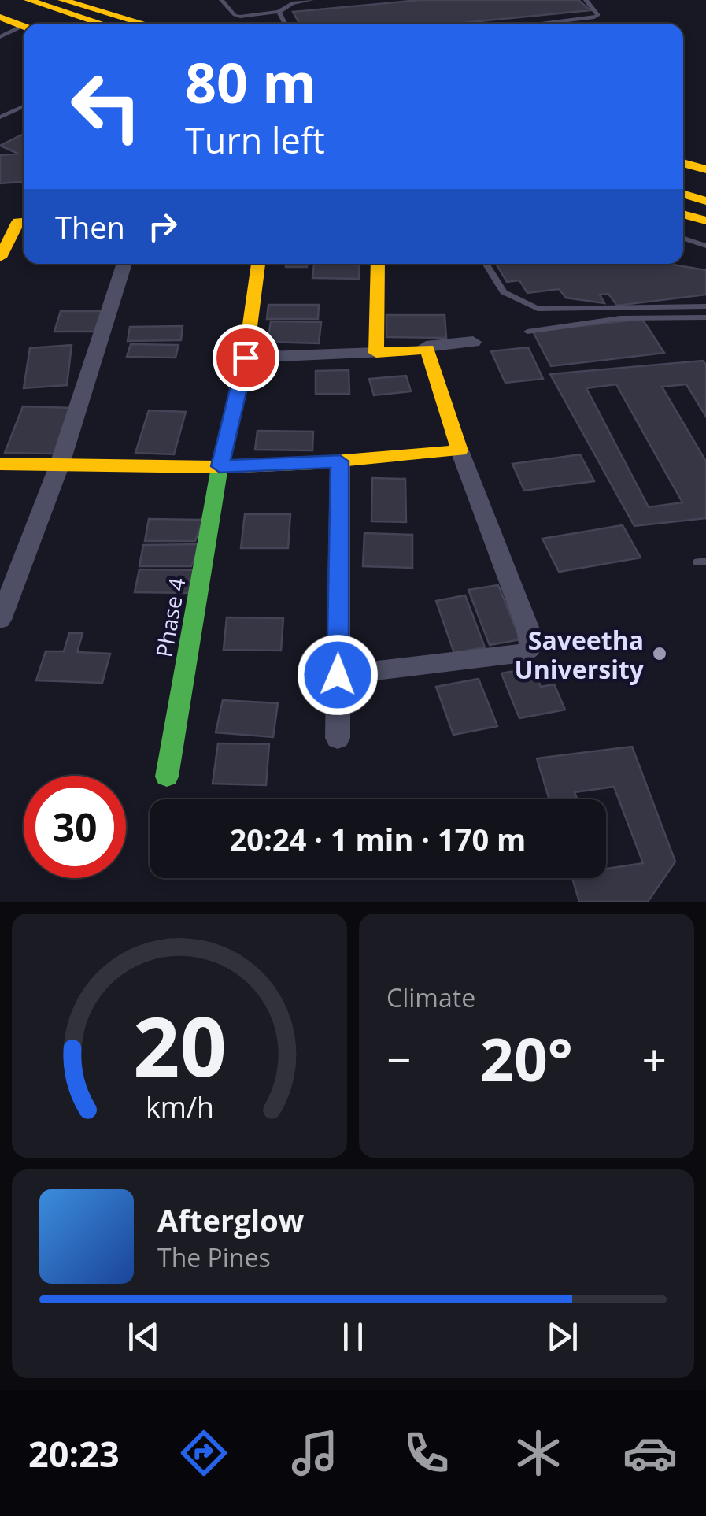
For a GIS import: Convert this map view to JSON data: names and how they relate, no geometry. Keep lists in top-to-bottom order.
{
  "streets": {
    "main road": ["Phase 4"]
  },
  "places": ["Saveetha University"],
  "page": {
    "turn": ["80 m", "Turn left"],
    "then": "Then",
    "limit": "30",
    "trip": "20:24 · 1 min · 170 m",
    "tile": "Climate",
    "heat": ["−", "20°", "+"],
    "song": ["Afterglow", "The Pines"],
    "tabs": "20:23",
    "gauge": ["20", "km/h"]
  }
}
